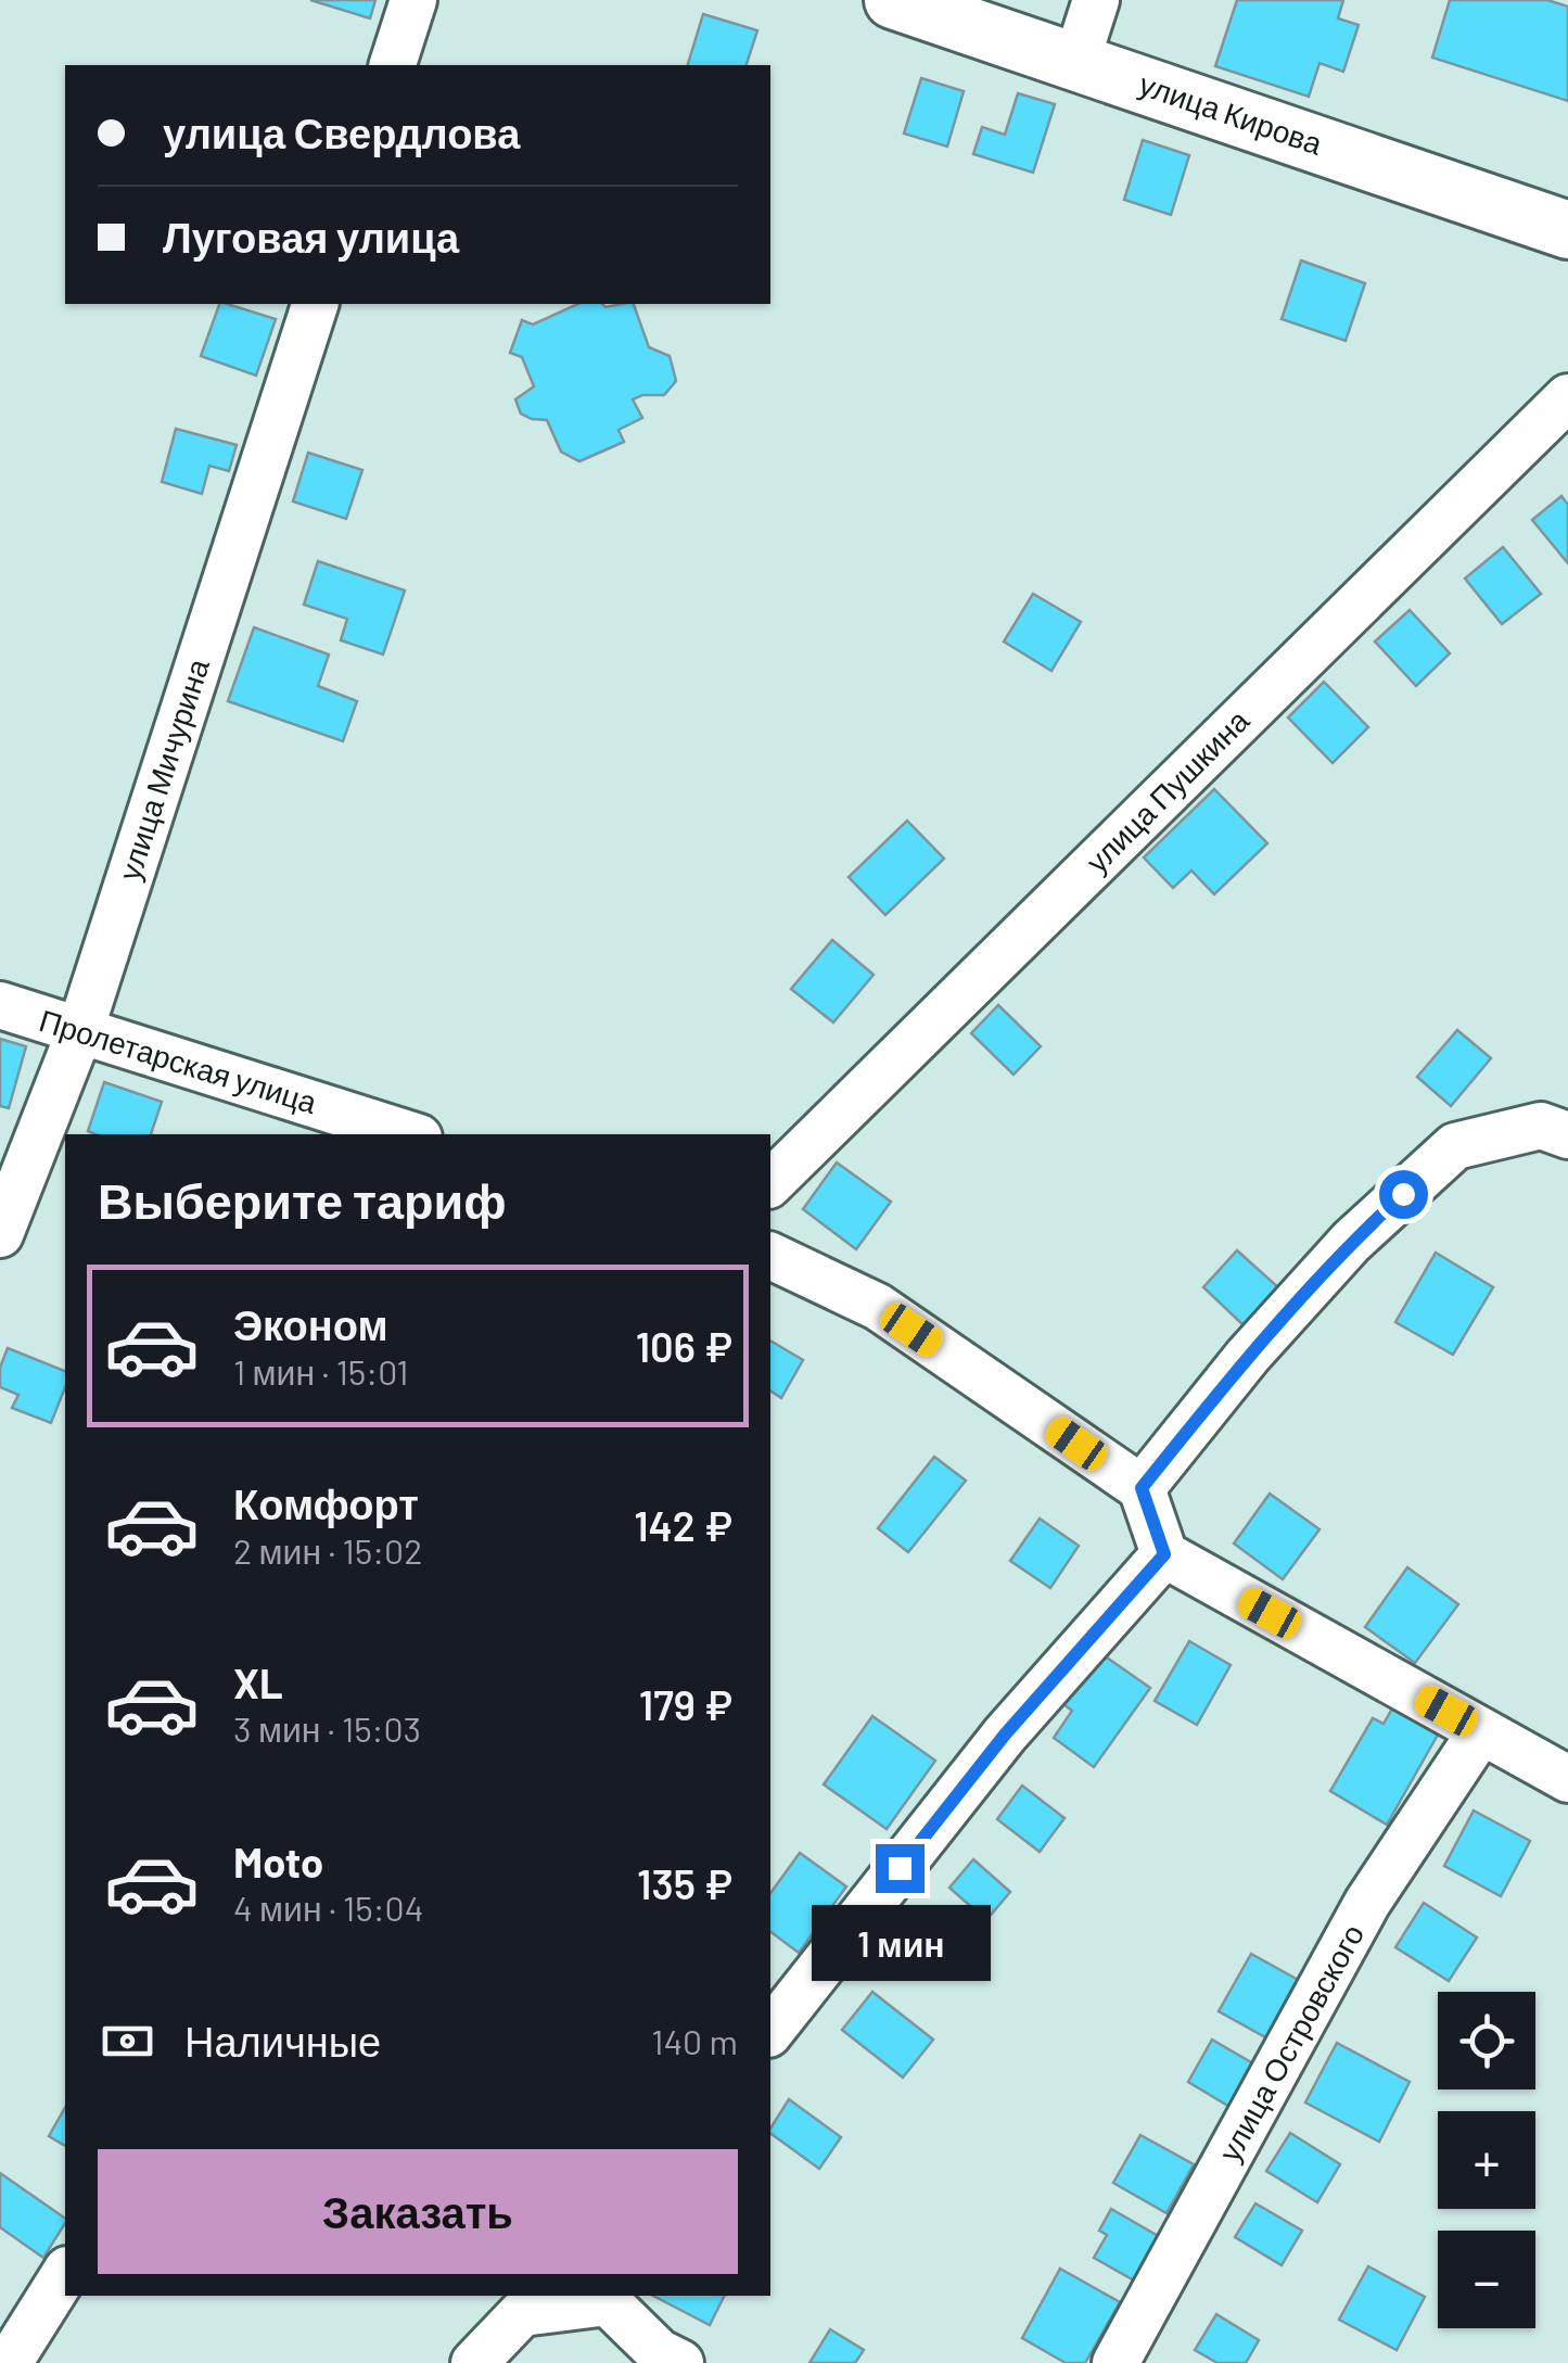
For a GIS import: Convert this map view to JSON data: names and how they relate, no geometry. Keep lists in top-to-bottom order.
{
  "streets": {
    "street": [
      "улица Кирова",
      "улица Мичурина",
      "улица Пушкина",
      "Пролетарская улица",
      "улица Островского"
    ]
  },
  "crossings": [
    ["улица Мичурина", "Пролетарская улица"]
  ],
  "page": {
    "banner": ["улица Свердлова", "Луговая улица"],
    "heading": "Выберите тариф",
    "list": [
      {
        "name": "Эконом",
        "note": "1 мин · 15:01",
        "value": "106 ₽"
      },
      {
        "name": "Комфорт",
        "note": "2 мин · 15:02",
        "value": "142 ₽"
      },
      {
        "name": "XL",
        "note": "3 мин · 15:03",
        "value": "179 ₽"
      },
      {
        "name": "Moto",
        "note": "4 мин · 15:04",
        "value": "135 ₽"
      }
    ],
    "bubble": "1 мин",
    "pay": ["Наличные", "140 m"],
    "map_buttons": ["+", "−"],
    "buttons": "Заказать"
  }
}
